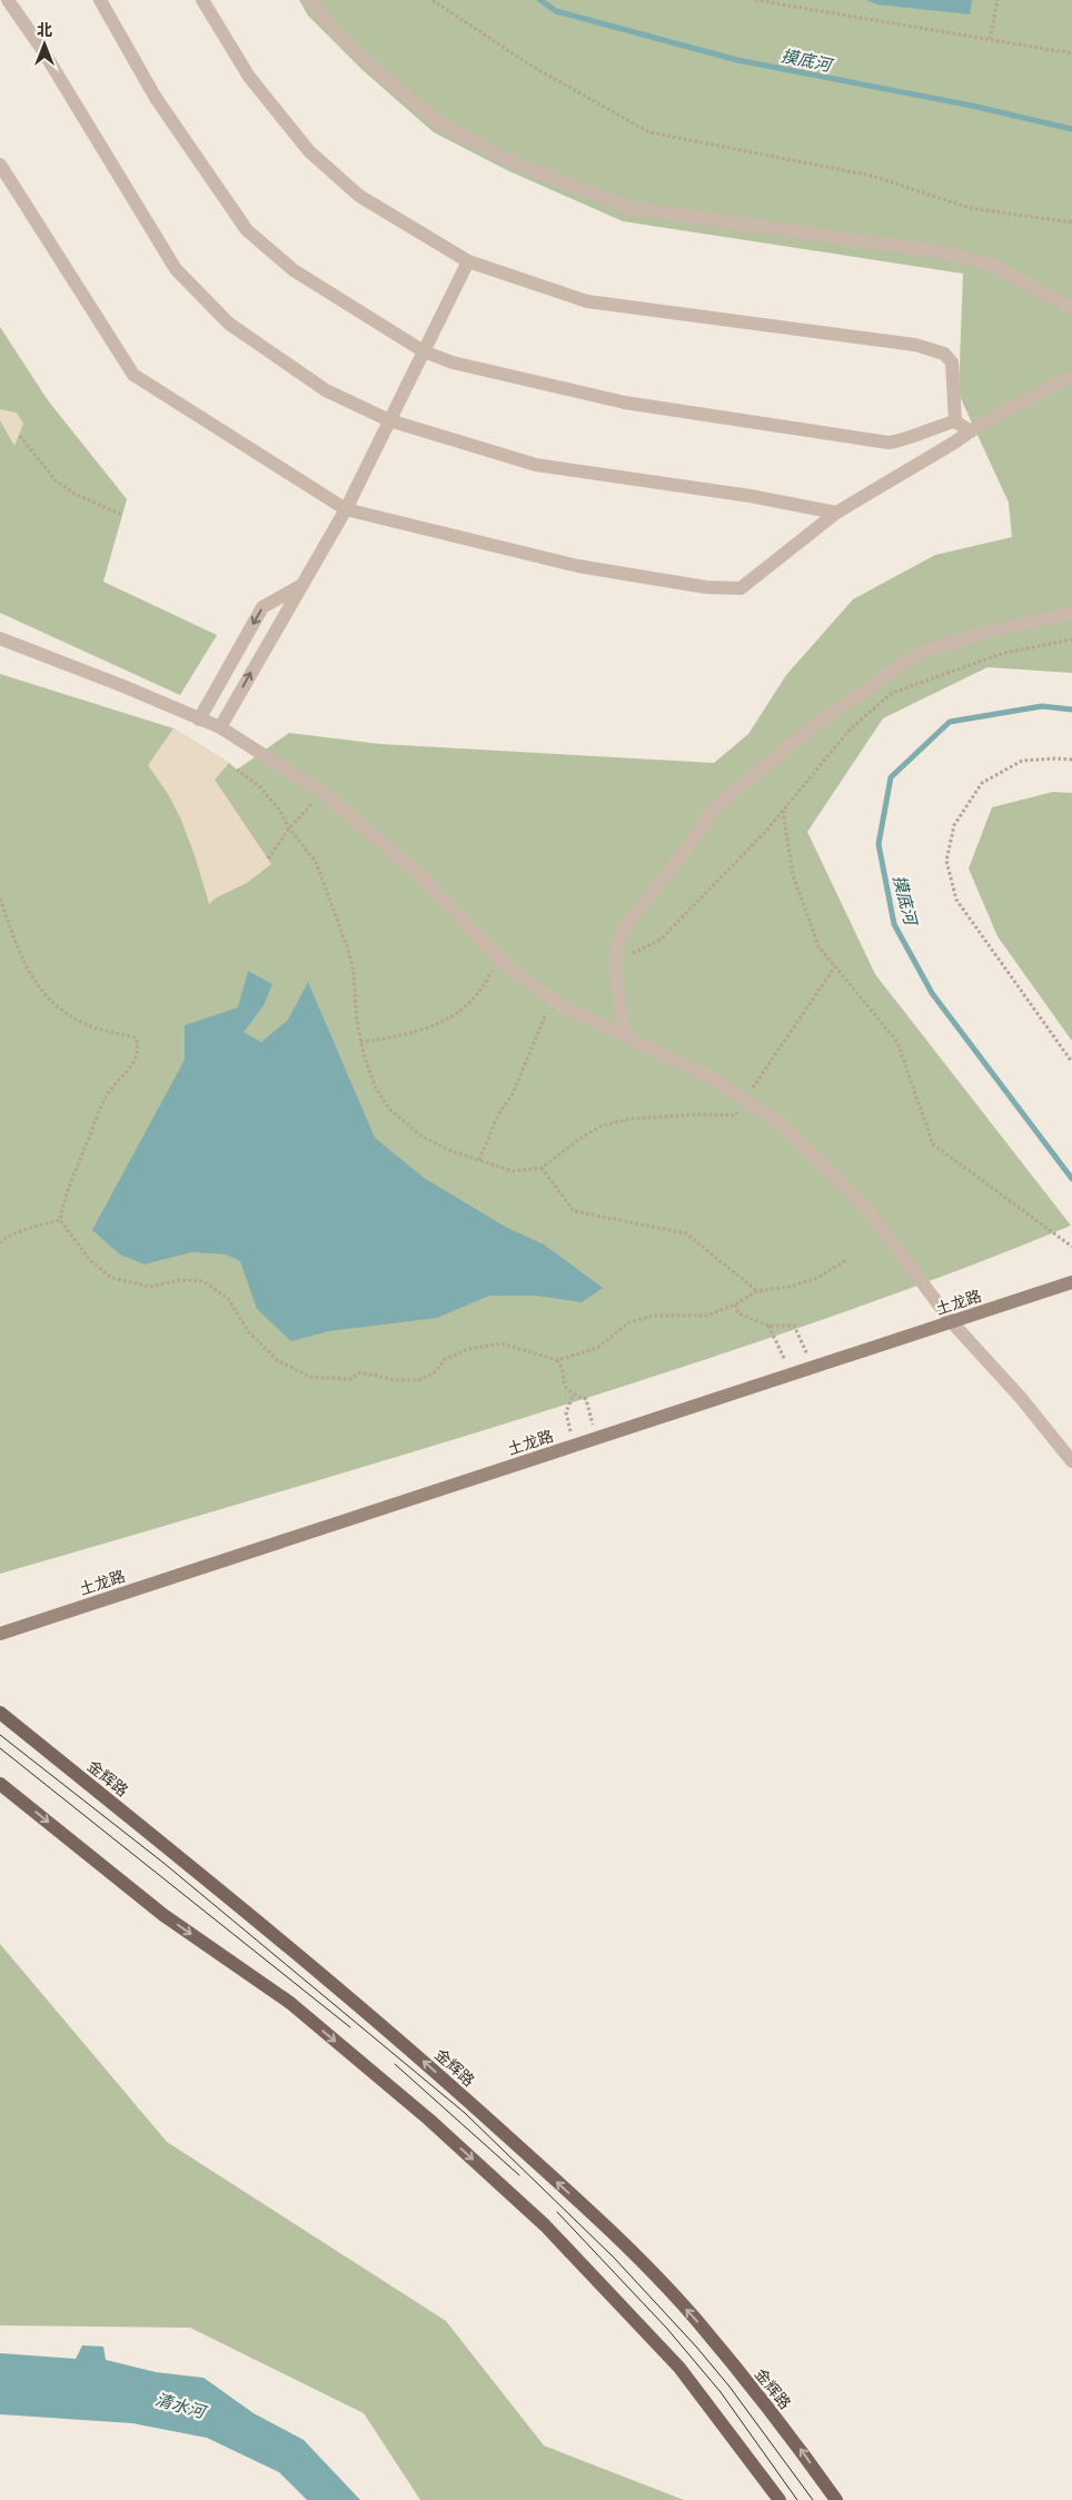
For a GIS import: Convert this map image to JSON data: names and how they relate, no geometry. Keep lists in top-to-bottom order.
{
  "streets": {
    "main road": ["金辉路"],
    "street": ["土龙路"]
  },
  "water": ["摸底河", "清水河"],
  "north": "top"
}
